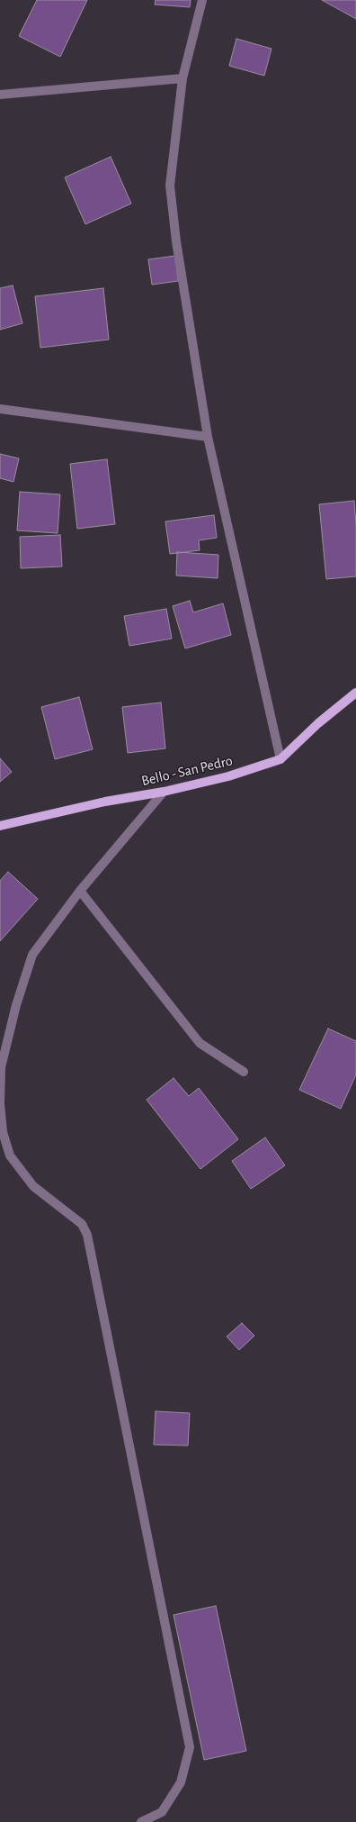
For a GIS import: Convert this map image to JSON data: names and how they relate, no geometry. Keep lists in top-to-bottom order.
{
  "streets": {
    "main road": ["Bello - San Pedro"]
  }
}
